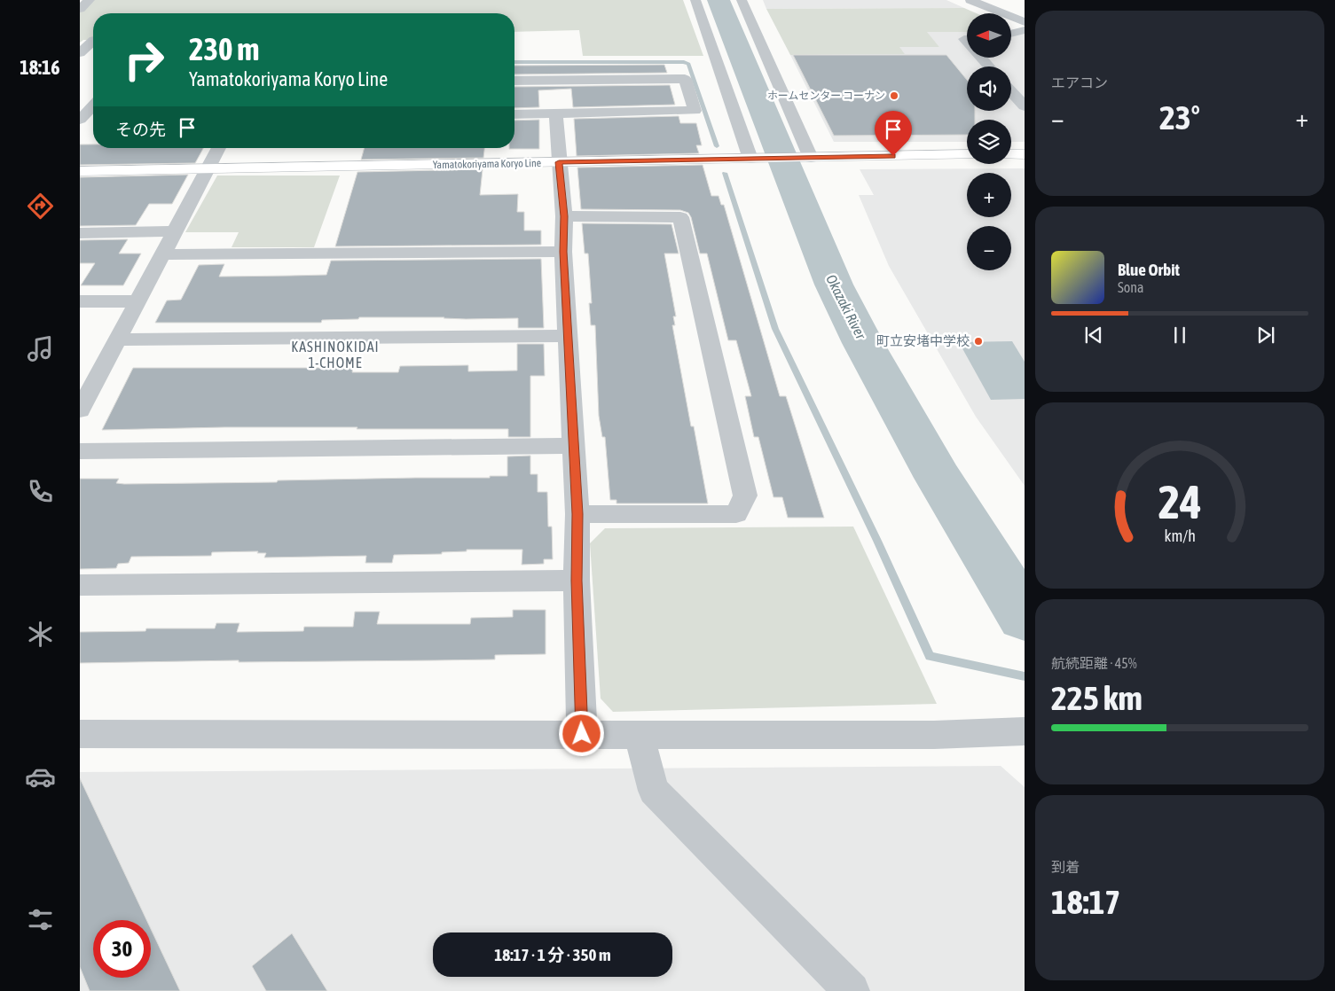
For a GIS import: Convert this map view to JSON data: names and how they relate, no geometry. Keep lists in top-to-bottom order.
{
  "streets": {
    "main road": ["Yamatokoriyama Koryo Line"]
  },
  "districts": ["KASHINOKIDAI 1-CHOME"],
  "water": ["Okazaki River"],
  "places": ["ホームセンター コーナン", "町立安堵中学校"],
  "north": "left",
  "page": {
    "tabs": "18:16",
    "tile": [
      "エアコン",
      ["航続距離 · 45%", "225 km"],
      ["到着", "18:17"]
    ],
    "map_buttons": ["+", "−"],
    "turn": ["230 m", "Yamatokoriyama Koryo Line"],
    "heat": ["−", "23°", "+"],
    "then": "その先",
    "song": ["Blue Orbit", "Sona"],
    "limit": "30",
    "trip": "18:17 · 1 分 · 350 m",
    "gauge": ["24", "km/h"]
  }
}
